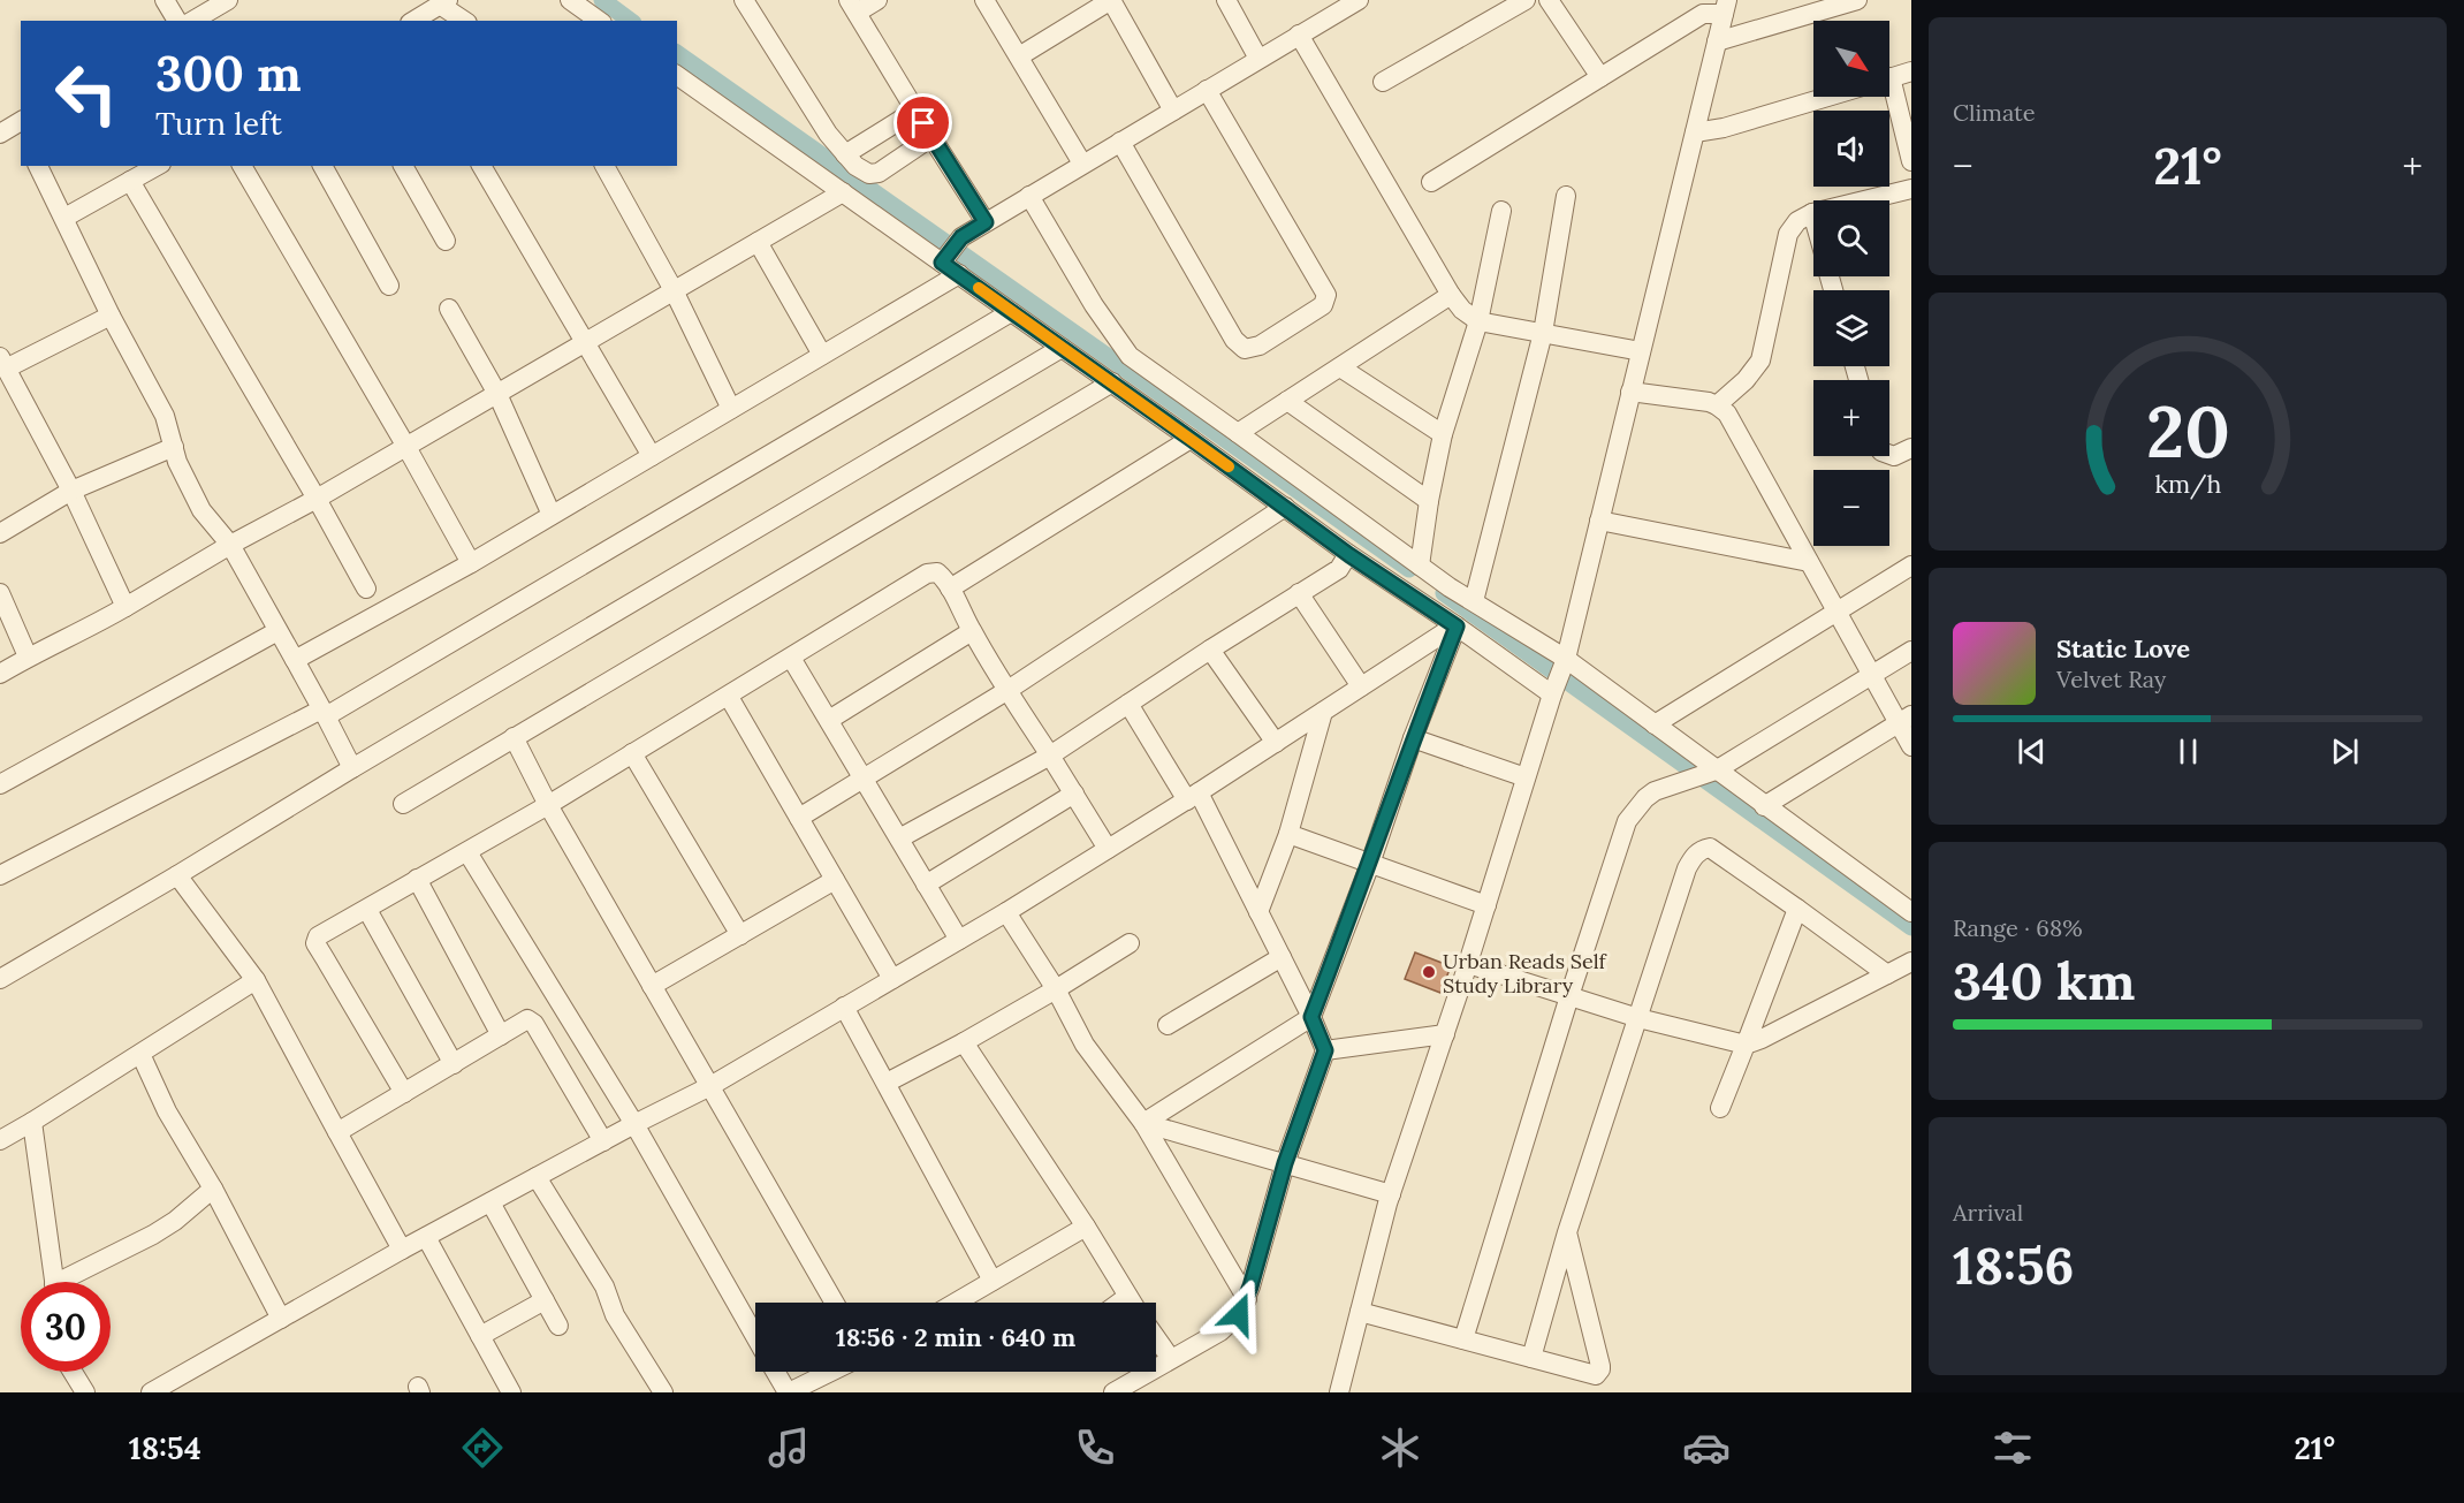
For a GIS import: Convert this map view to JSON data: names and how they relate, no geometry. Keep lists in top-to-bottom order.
{
  "places": ["Urban Reads Self Study Library"],
  "north": "bottom right",
  "page": {
    "tile": [
      "Climate",
      ["Range · 68%", "340 km"],
      ["Arrival", "18:56"]
    ],
    "map_buttons": ["+", "−"],
    "turn": ["300 m", "Turn left"],
    "heat": ["−", "21°", "+"],
    "song": ["Static Love", "Velvet Ray"],
    "limit": "30",
    "trip": "18:56 · 2 min · 640 m",
    "tabs": ["18:54", "21°"],
    "gauge": ["20", "km/h"]
  }
}
